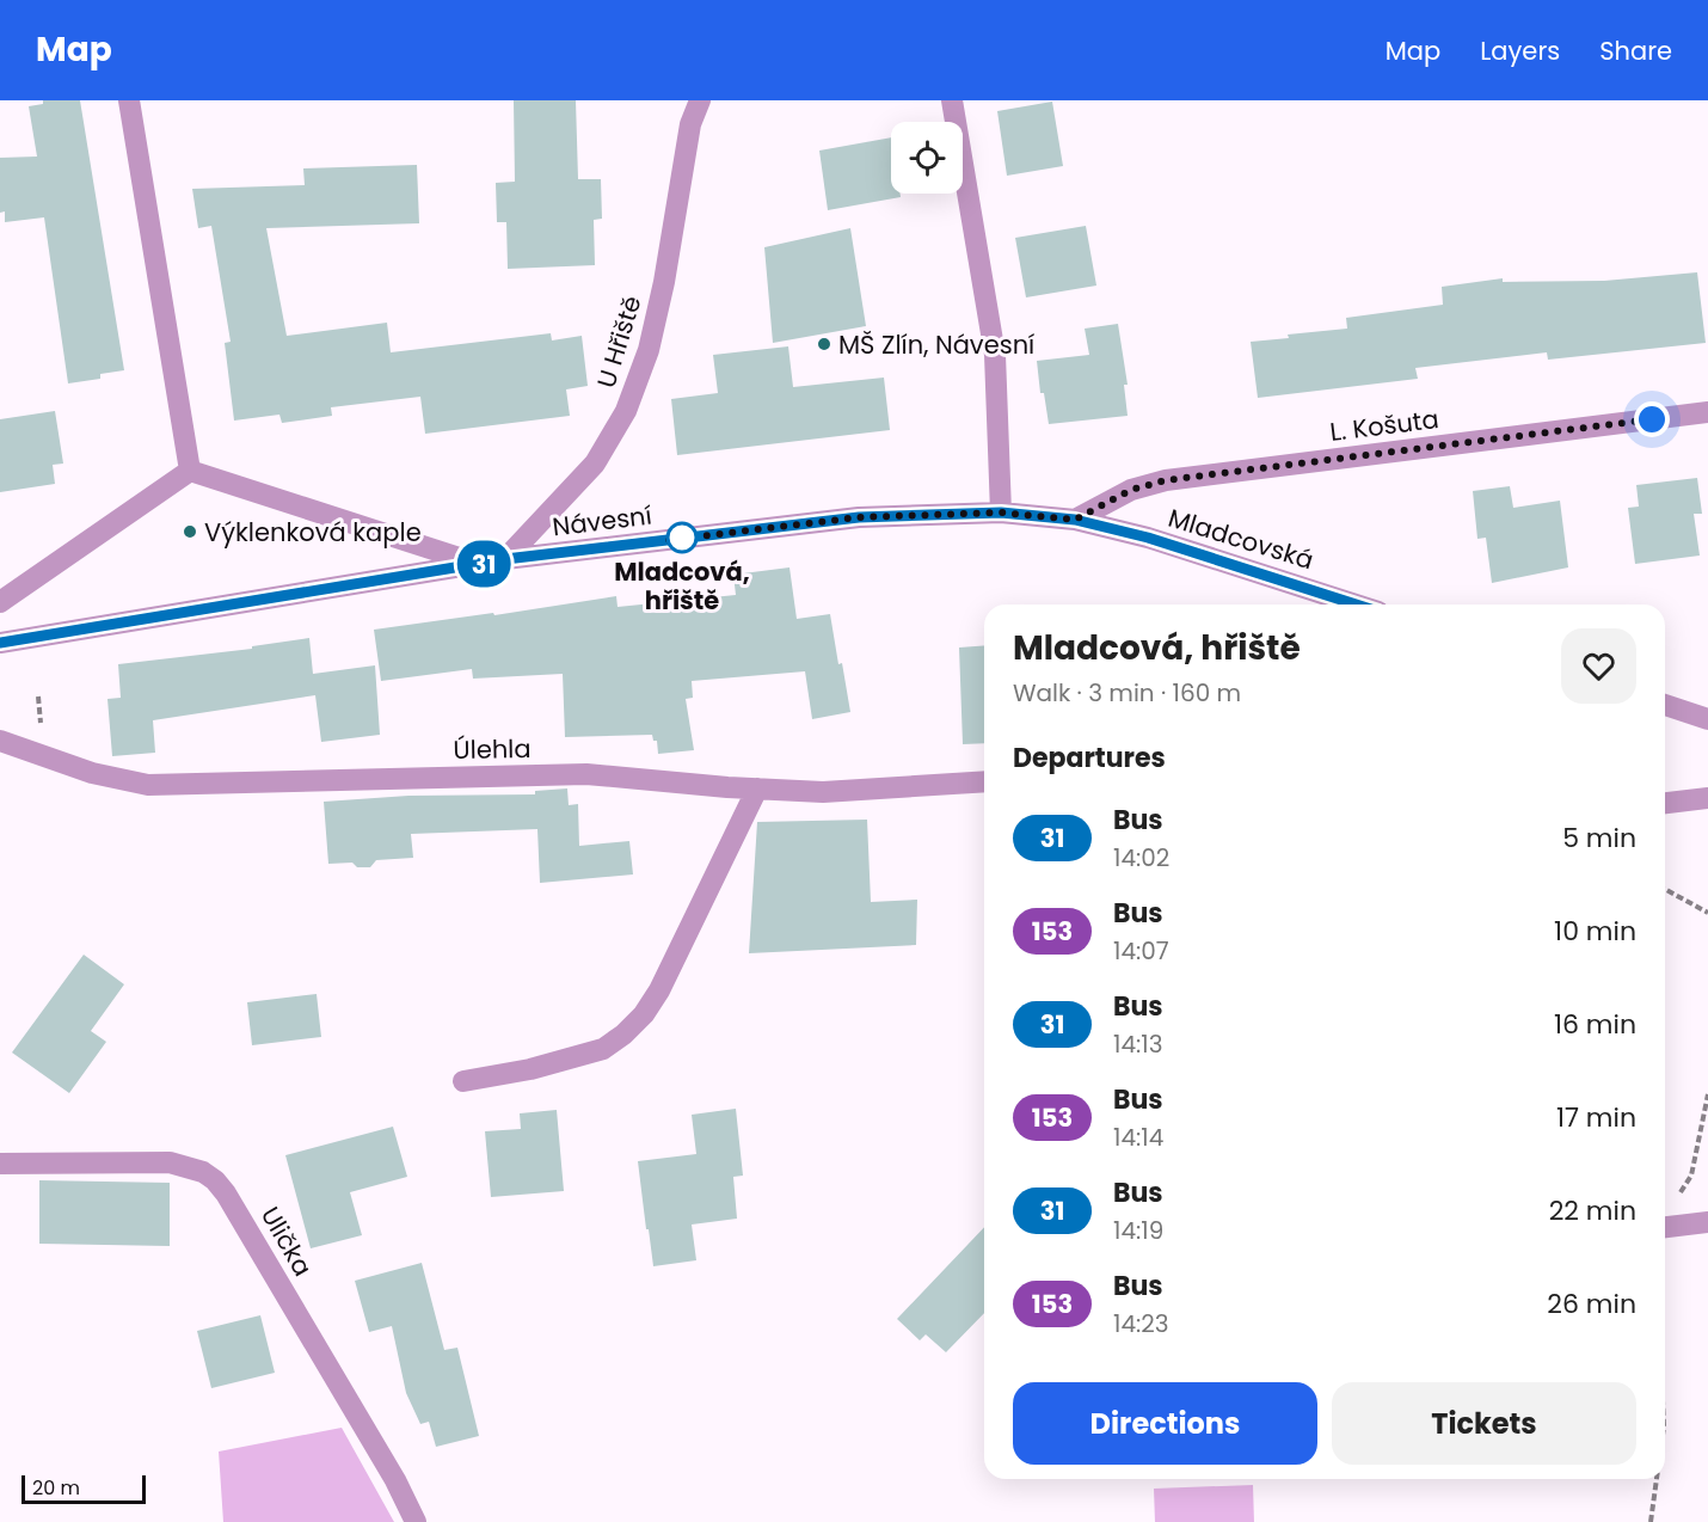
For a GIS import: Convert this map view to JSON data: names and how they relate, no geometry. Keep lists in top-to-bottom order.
{
  "streets": {
    "street": [
      "U Hřiště",
      "L. Košuta",
      "Návesní",
      "Mladcovská",
      "Úlehla",
      "Ulička"
    ]
  },
  "crossings": [
    ["U Hřiště", "Návesní"],
    ["L. Košuta", "Mladcovská"],
    ["Návesní", "Mladcovská"]
  ],
  "places": ["MŠ Zlín, Návesní", "Výklenková kaple", "Mladcová, hřiště"],
  "lines": ["bus line 31"],
  "scale_bar": "20 m",
  "page": {
    "header": "Map",
    "nav": ["Map", "Layers", "Share"],
    "on_map": "31",
    "heading": [
      ["Mladcová, hřiště", "Walk · 3 min · 160 m"],
      "Departures"
    ],
    "list": [
      {
        "mark": "31",
        "name": "Bus",
        "note": "14:02",
        "value": "5 min"
      },
      {
        "mark": "153",
        "name": "Bus",
        "note": "14:07",
        "value": "10 min"
      },
      {
        "mark": "31",
        "name": "Bus",
        "note": "14:13",
        "value": "16 min"
      },
      {
        "mark": "153",
        "name": "Bus",
        "note": "14:14",
        "value": "17 min"
      },
      {
        "mark": "31",
        "name": "Bus",
        "note": "14:19",
        "value": "22 min"
      },
      {
        "mark": "153",
        "name": "Bus",
        "note": "14:23",
        "value": "26 min"
      }
    ],
    "buttons": ["Directions", "Tickets"],
    "scale": "20 m"
  }
}
